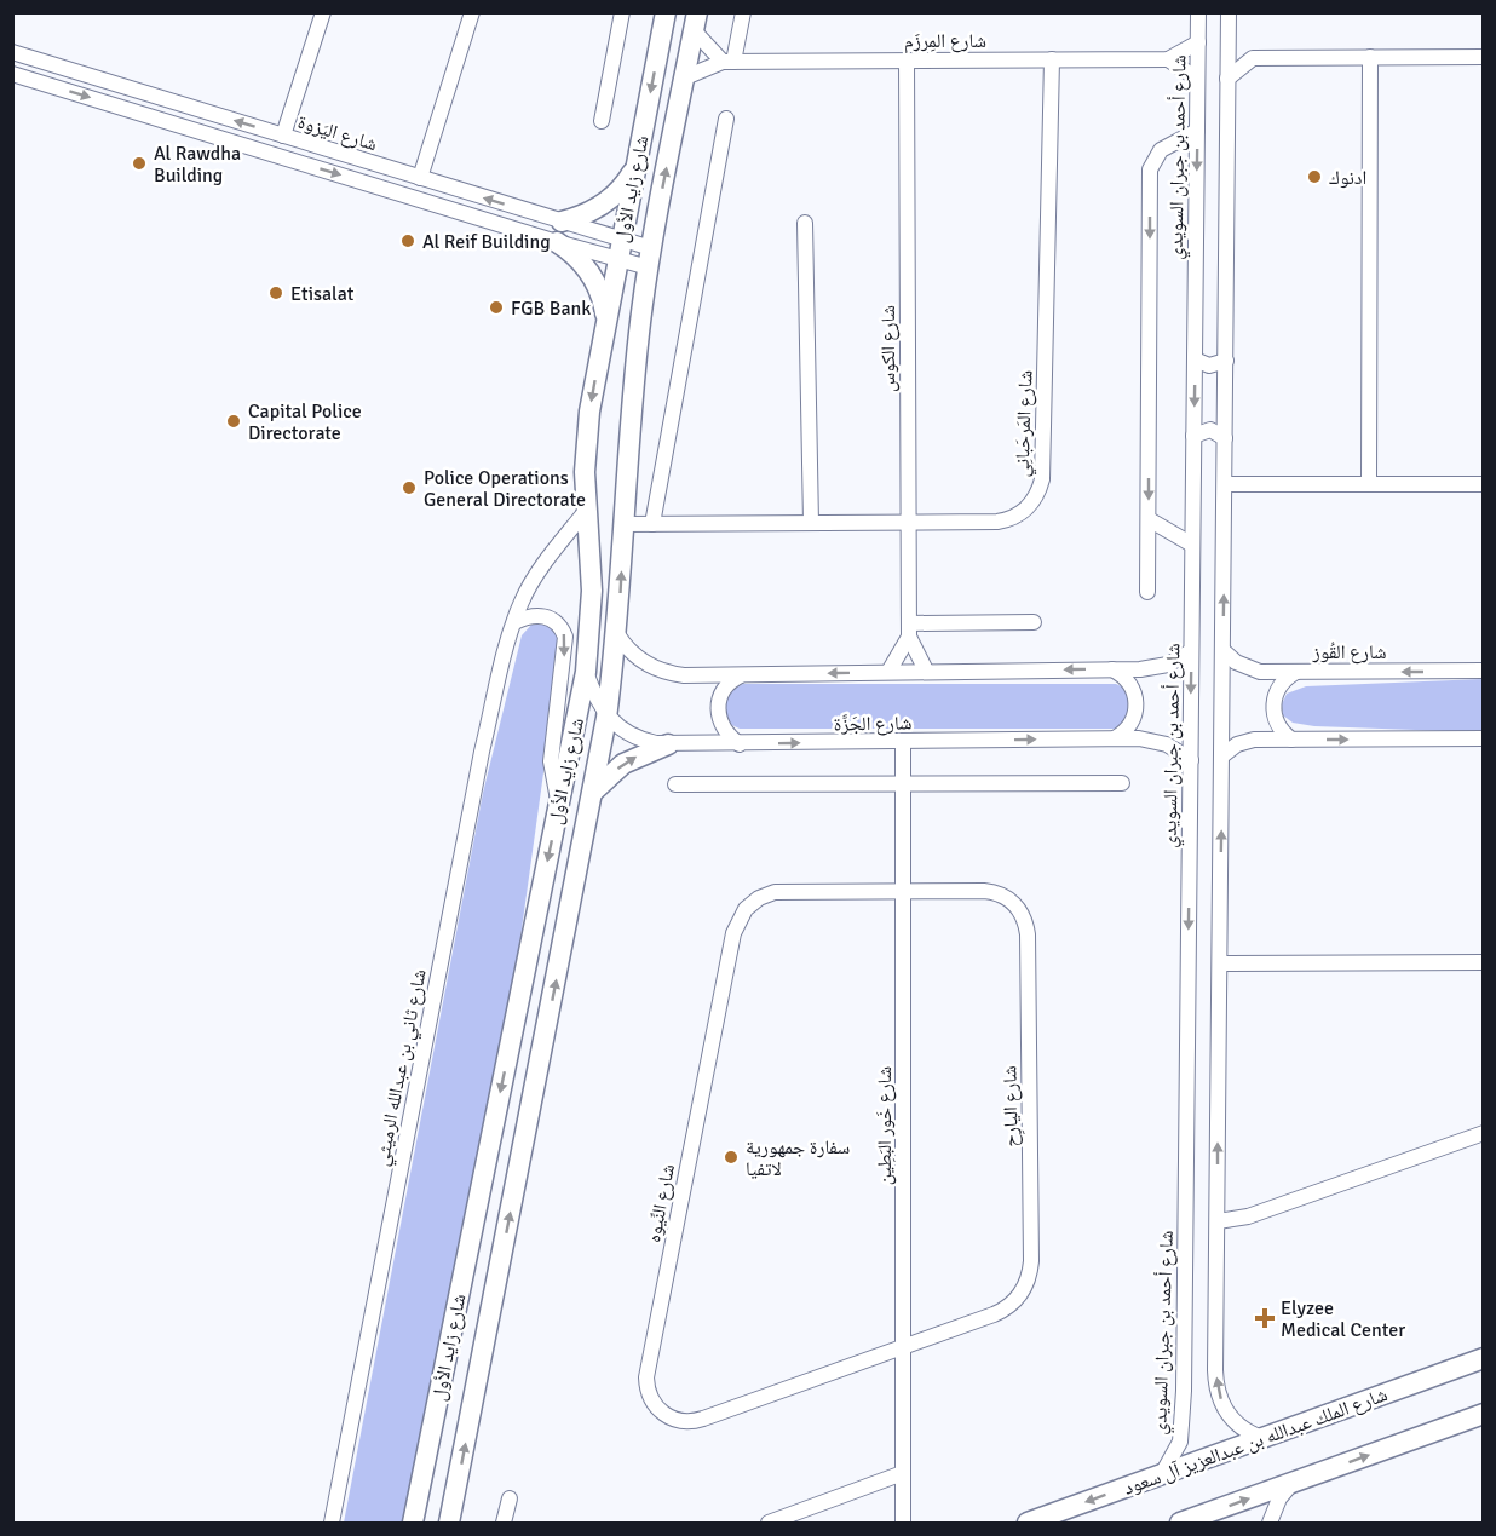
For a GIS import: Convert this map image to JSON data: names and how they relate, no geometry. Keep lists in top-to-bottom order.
{
  "streets": {
    "main road": ["شارع زايد الأول", "شارع الملك عبدالله بن عبدالعزيز آل سعود"],
    "street": [
      "شارع المِرزَم",
      "شارع اليَزوة",
      "شارع أحمد بن جبران السويدي",
      "شارع الكوس",
      "شارع المَرحَبانِي",
      "شارع القُوز",
      "شارع الجَزَّة",
      "شارع ثاني بن عبدالله الرميثي",
      "شارع اليارِح",
      "شارع خَور البَطِين",
      "شارع النِّيوه"
    ]
  },
  "crossings": [
    ["شارع المِرزَم", "شارع أحمد بن جبران السويدي"],
    ["شارع المِرزَم", "شارع زايد الأول"],
    ["شارع المِرزَم", "شارع الكوس"],
    ["شارع المِرزَم", "شارع المَرحَبانِي"],
    ["شارع اليَزوة", "شارع زايد الأول"],
    ["شارع أحمد بن جبران السويدي", "شارع الجَزَّة"],
    ["شارع أحمد بن جبران السويدي", "شارع الملك عبدالله بن عبدالعزيز آل سعود"],
    ["شارع زايد الأول", "شارع المَرحَبانِي"],
    ["شارع زايد الأول", "شارع الجَزَّة"],
    ["شارع زايد الأول", "شارع ثاني بن عبدالله الرميثي"],
    ["شارع الكوس", "شارع المَرحَبانِي"],
    ["شارع الجَزَّة", "شارع خَور البَطِين"],
    ["شارع اليارِح", "شارع خَور البَطِين"],
    ["شارع اليارِح", "شارع النِّيوه"],
    ["شارع خَور البَطِين", "شارع النِّيوه"]
  ],
  "places": {
    "other": [
      "Al Rawdha Building",
      "ادنوك",
      "Al Reif Building",
      "Etisalat",
      "FGB Bank",
      "Capital Police Directorate",
      "Police Operations General Directorate",
      "سفارة جمهورية لاتفيا"
    ],
    "health": ["Elyzee Medical Center"]
  }
}
